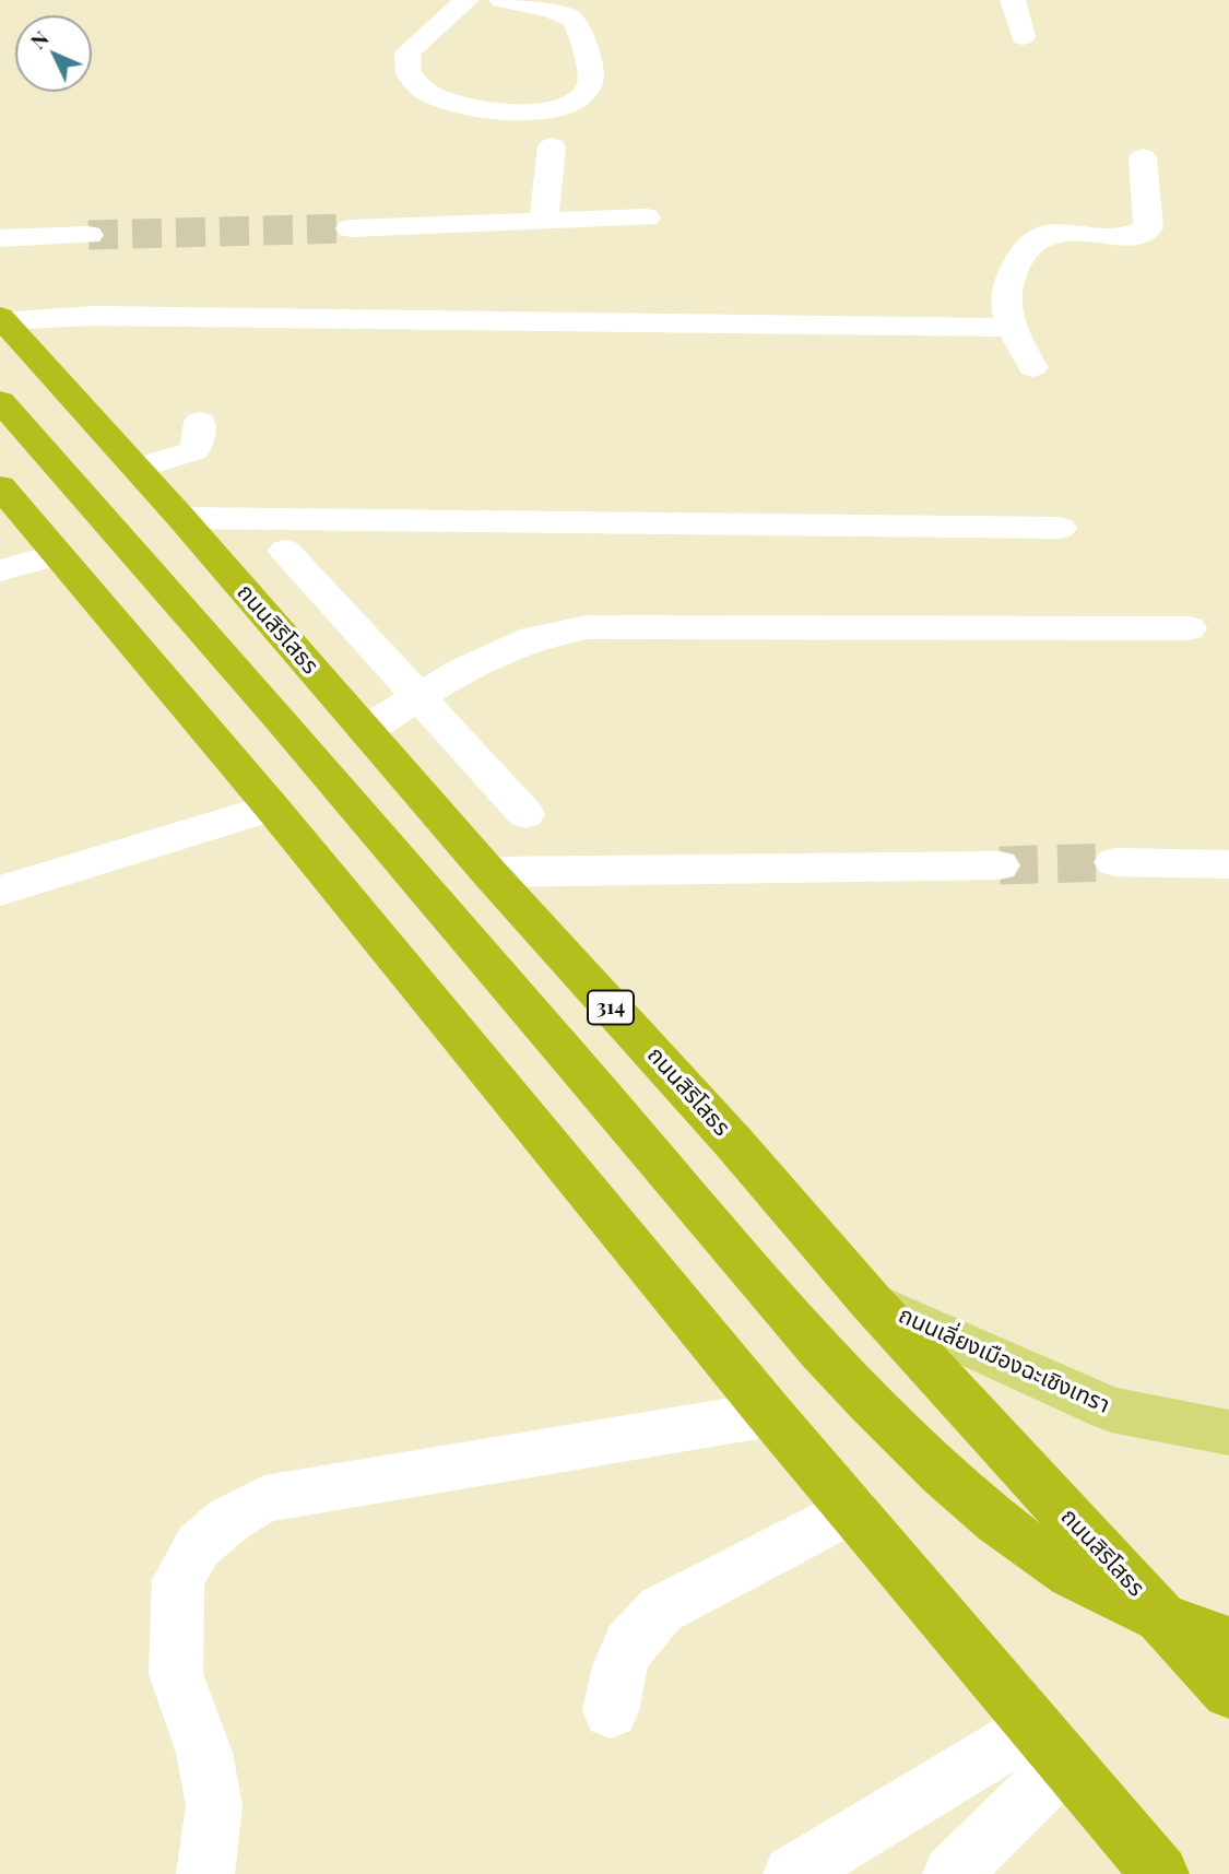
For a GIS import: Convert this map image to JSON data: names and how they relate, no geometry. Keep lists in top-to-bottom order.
{
  "streets": {
    "highway": ["ถนนสิริโสธร", "314"],
    "main road": ["ถนนเลี่ยงเมืองฉะเชิงเทรา"]
  },
  "crossings": [
    ["ถนนสิริโสธร", "ถนนเลี่ยงเมืองฉะเชิงเทรา"]
  ],
  "north": "top left"
}
